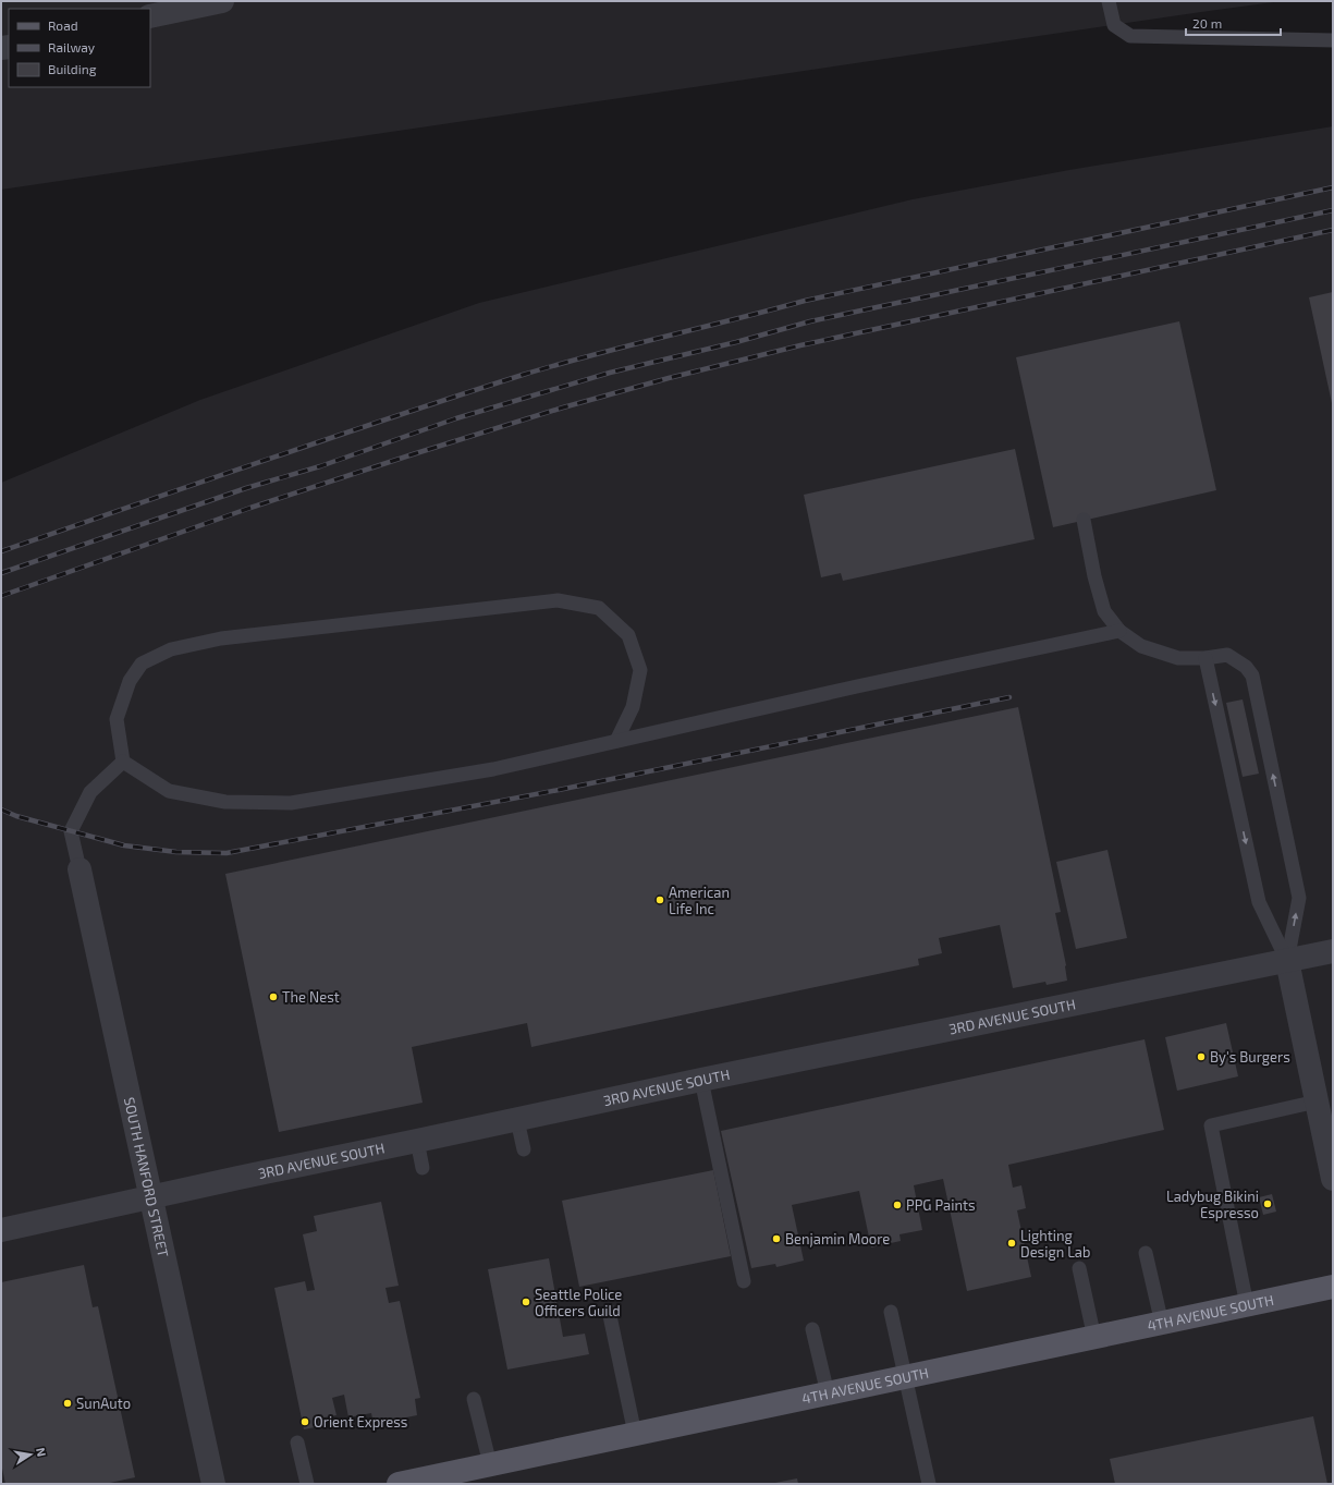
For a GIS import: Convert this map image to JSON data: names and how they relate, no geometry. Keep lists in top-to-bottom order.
{
  "streets": {
    "main road": ["4TH AVENUE SOUTH"],
    "street": ["3RD AVENUE SOUTH", "SOUTH HANFORD STREET"]
  },
  "crossings": [
    ["3RD AVENUE SOUTH", "SOUTH HANFORD STREET"]
  ],
  "places": [
    "American Life Inc",
    "The Nest",
    "By's Burgers",
    "Ladybug Bikini Espresso",
    "PPG Paints",
    "Benjamin Moore",
    "Lighting Design Lab",
    "Seattle Police Officers Guild",
    "SunAuto",
    "Orient Express"
  ],
  "legend": ["Road", "Railway", "Building"],
  "scale_bar": "20 m",
  "north": "right"
}
